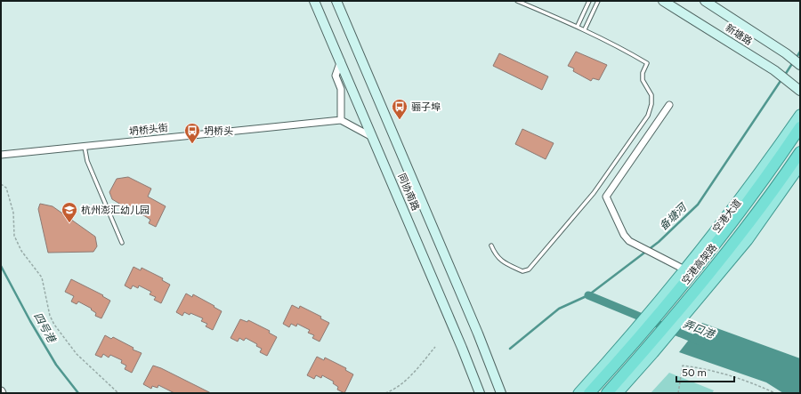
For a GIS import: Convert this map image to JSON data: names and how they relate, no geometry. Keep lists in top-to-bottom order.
{
  "streets": {
    "highway": ["空港高架路"],
    "main road": ["新塘路", "同协南路", "空港大道"],
    "street": ["坍桥头街"]
  },
  "water": ["备塘河", "四号港", "弄口港"],
  "places": {
    "bus stop": ["骊子埠", "坍桥头"],
    "school or university": ["杭州澎汇幼儿园"]
  },
  "scale_bar": "50 m"
}
